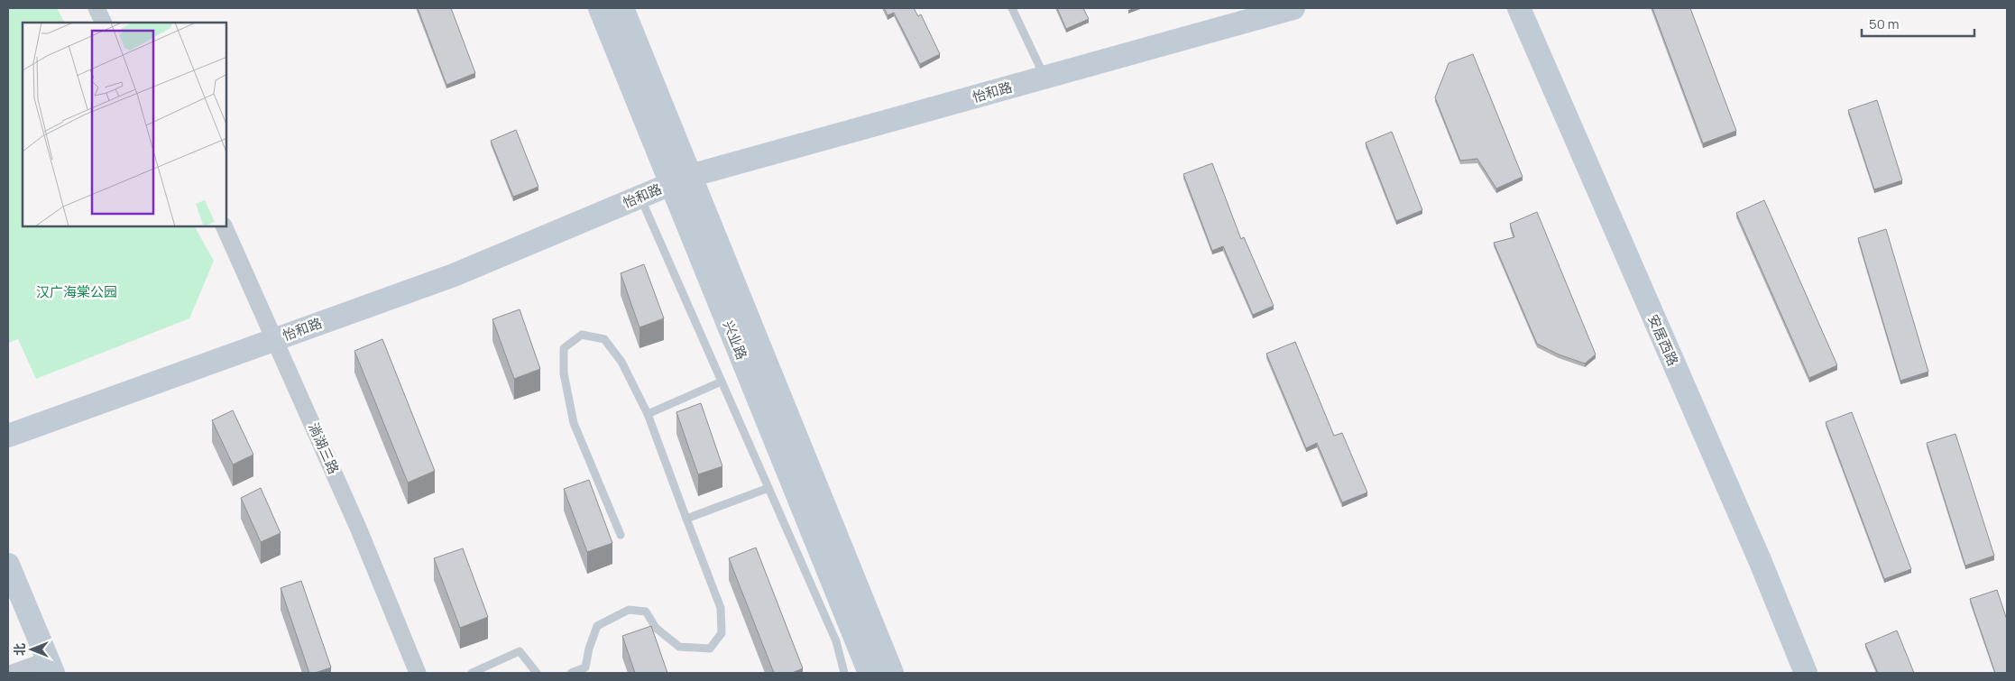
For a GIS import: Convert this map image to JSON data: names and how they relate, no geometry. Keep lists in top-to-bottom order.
{
  "streets": {
    "street": [
      "怡和路",
      "兴业路",
      "安居西路",
      "淌湖三路"
    ]
  },
  "crossings": [
    ["怡和路", "兴业路"],
    ["怡和路", "淌湖三路"]
  ],
  "parks": ["汉广海棠公园"],
  "scale_bar": "50 m",
  "north": "left"
}
